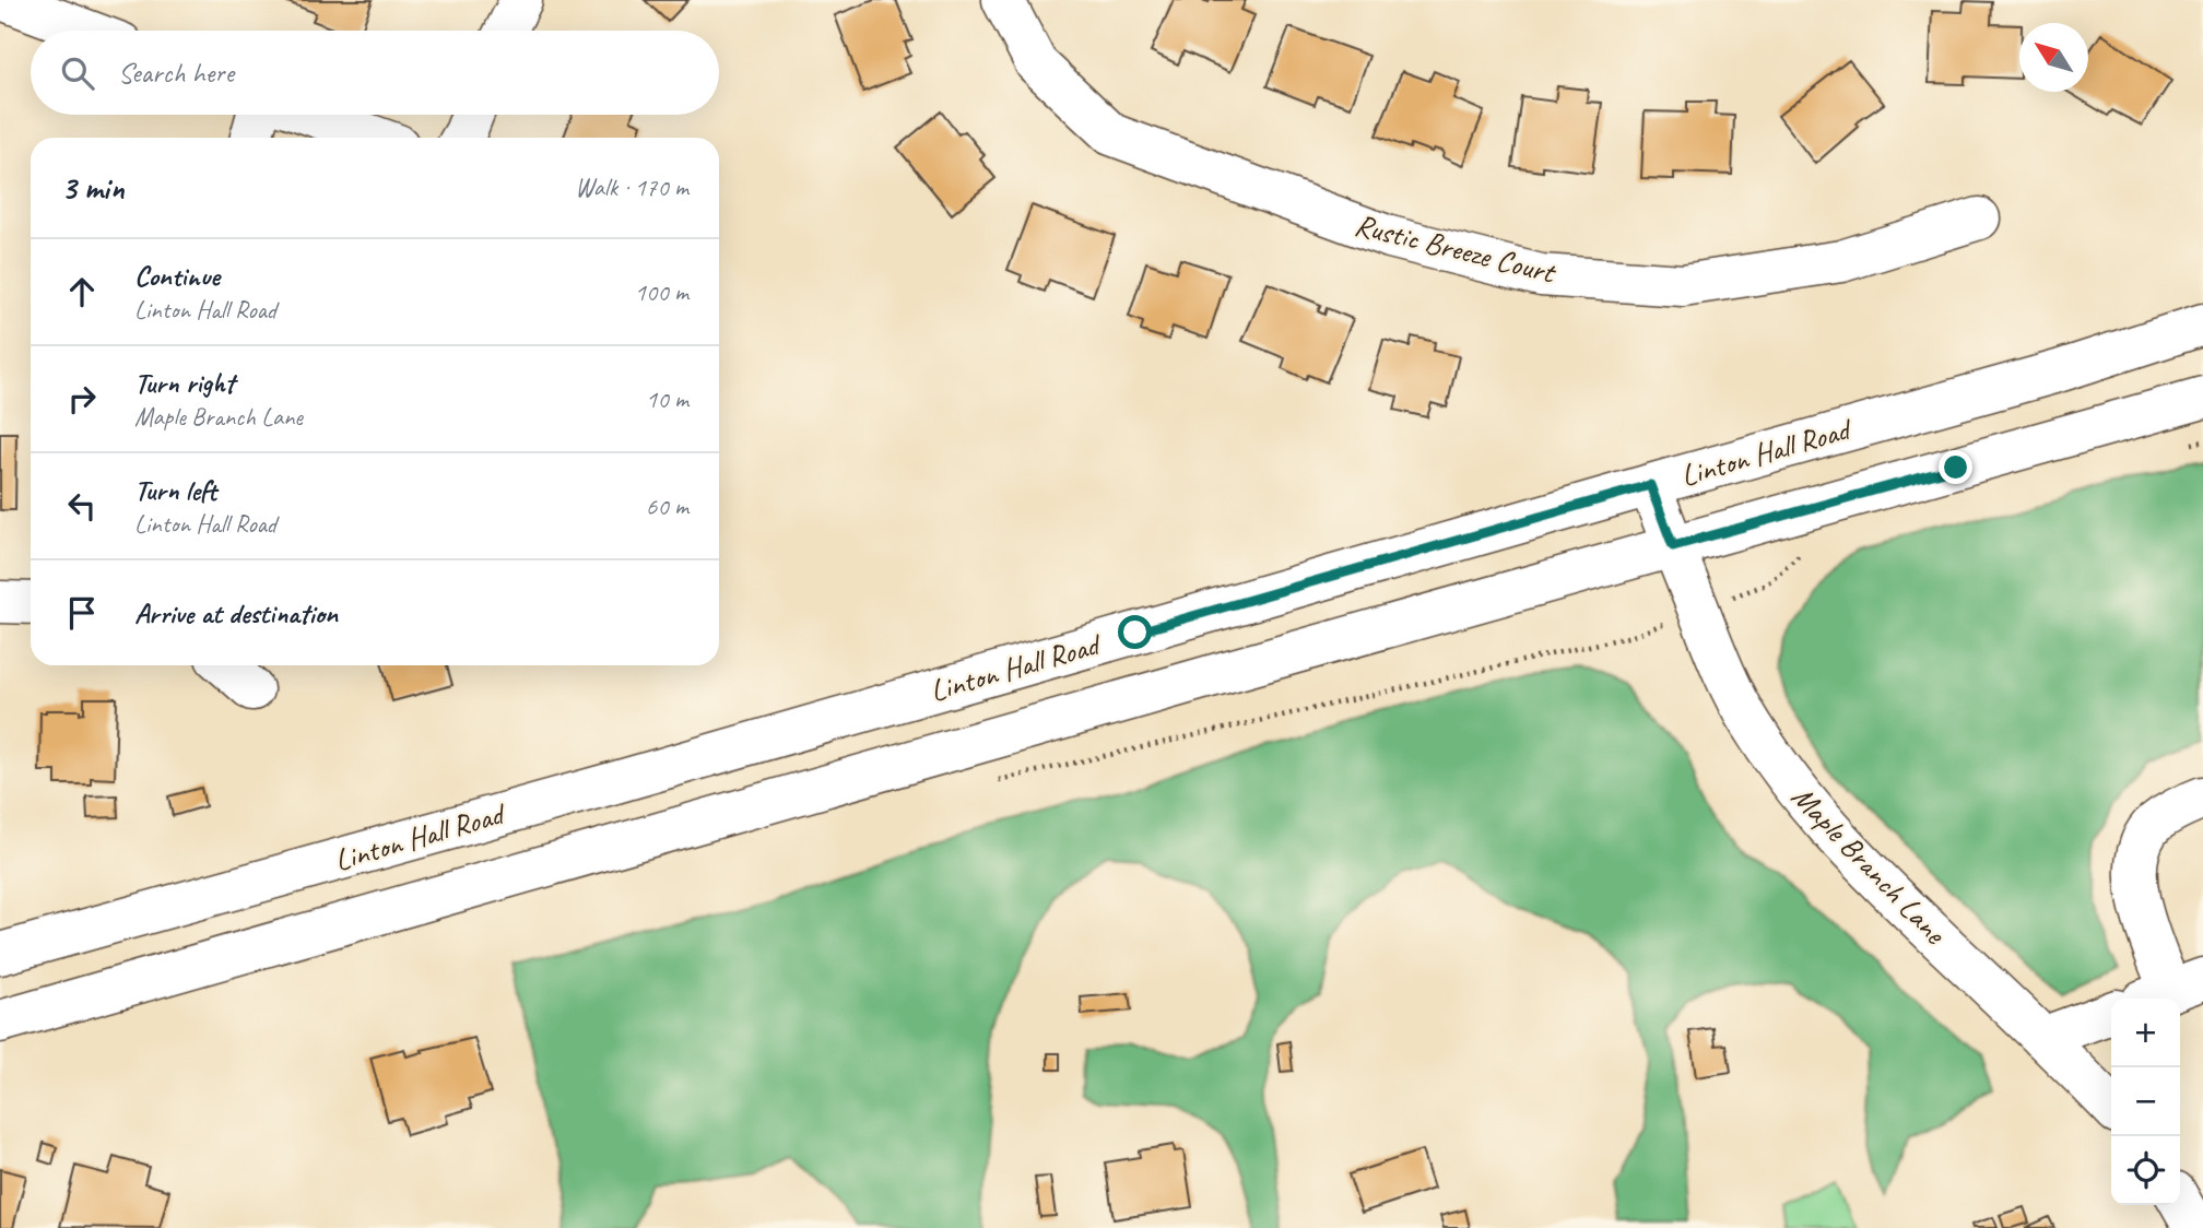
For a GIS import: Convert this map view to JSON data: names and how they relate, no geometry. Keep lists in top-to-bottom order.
{
  "streets": {
    "main road": ["Rustic Breeze Court", "Linton Hall Road", "Maple Branch Lane"]
  },
  "crossings": [
    ["Linton Hall Road", "Maple Branch Lane"]
  ],
  "north": "top left",
  "page": {
    "search": "Search here",
    "heading": ["3 min", "Walk · 170 m"],
    "list": [
      ["Continue", "Linton Hall Road", "100 m"],
      ["Turn right", "Maple Branch Lane", "10 m"],
      ["Turn left", "Linton Hall Road", "60 m"],
      "Arrive at destination"
    ],
    "map_buttons": ["+", "−"]
  }
}
